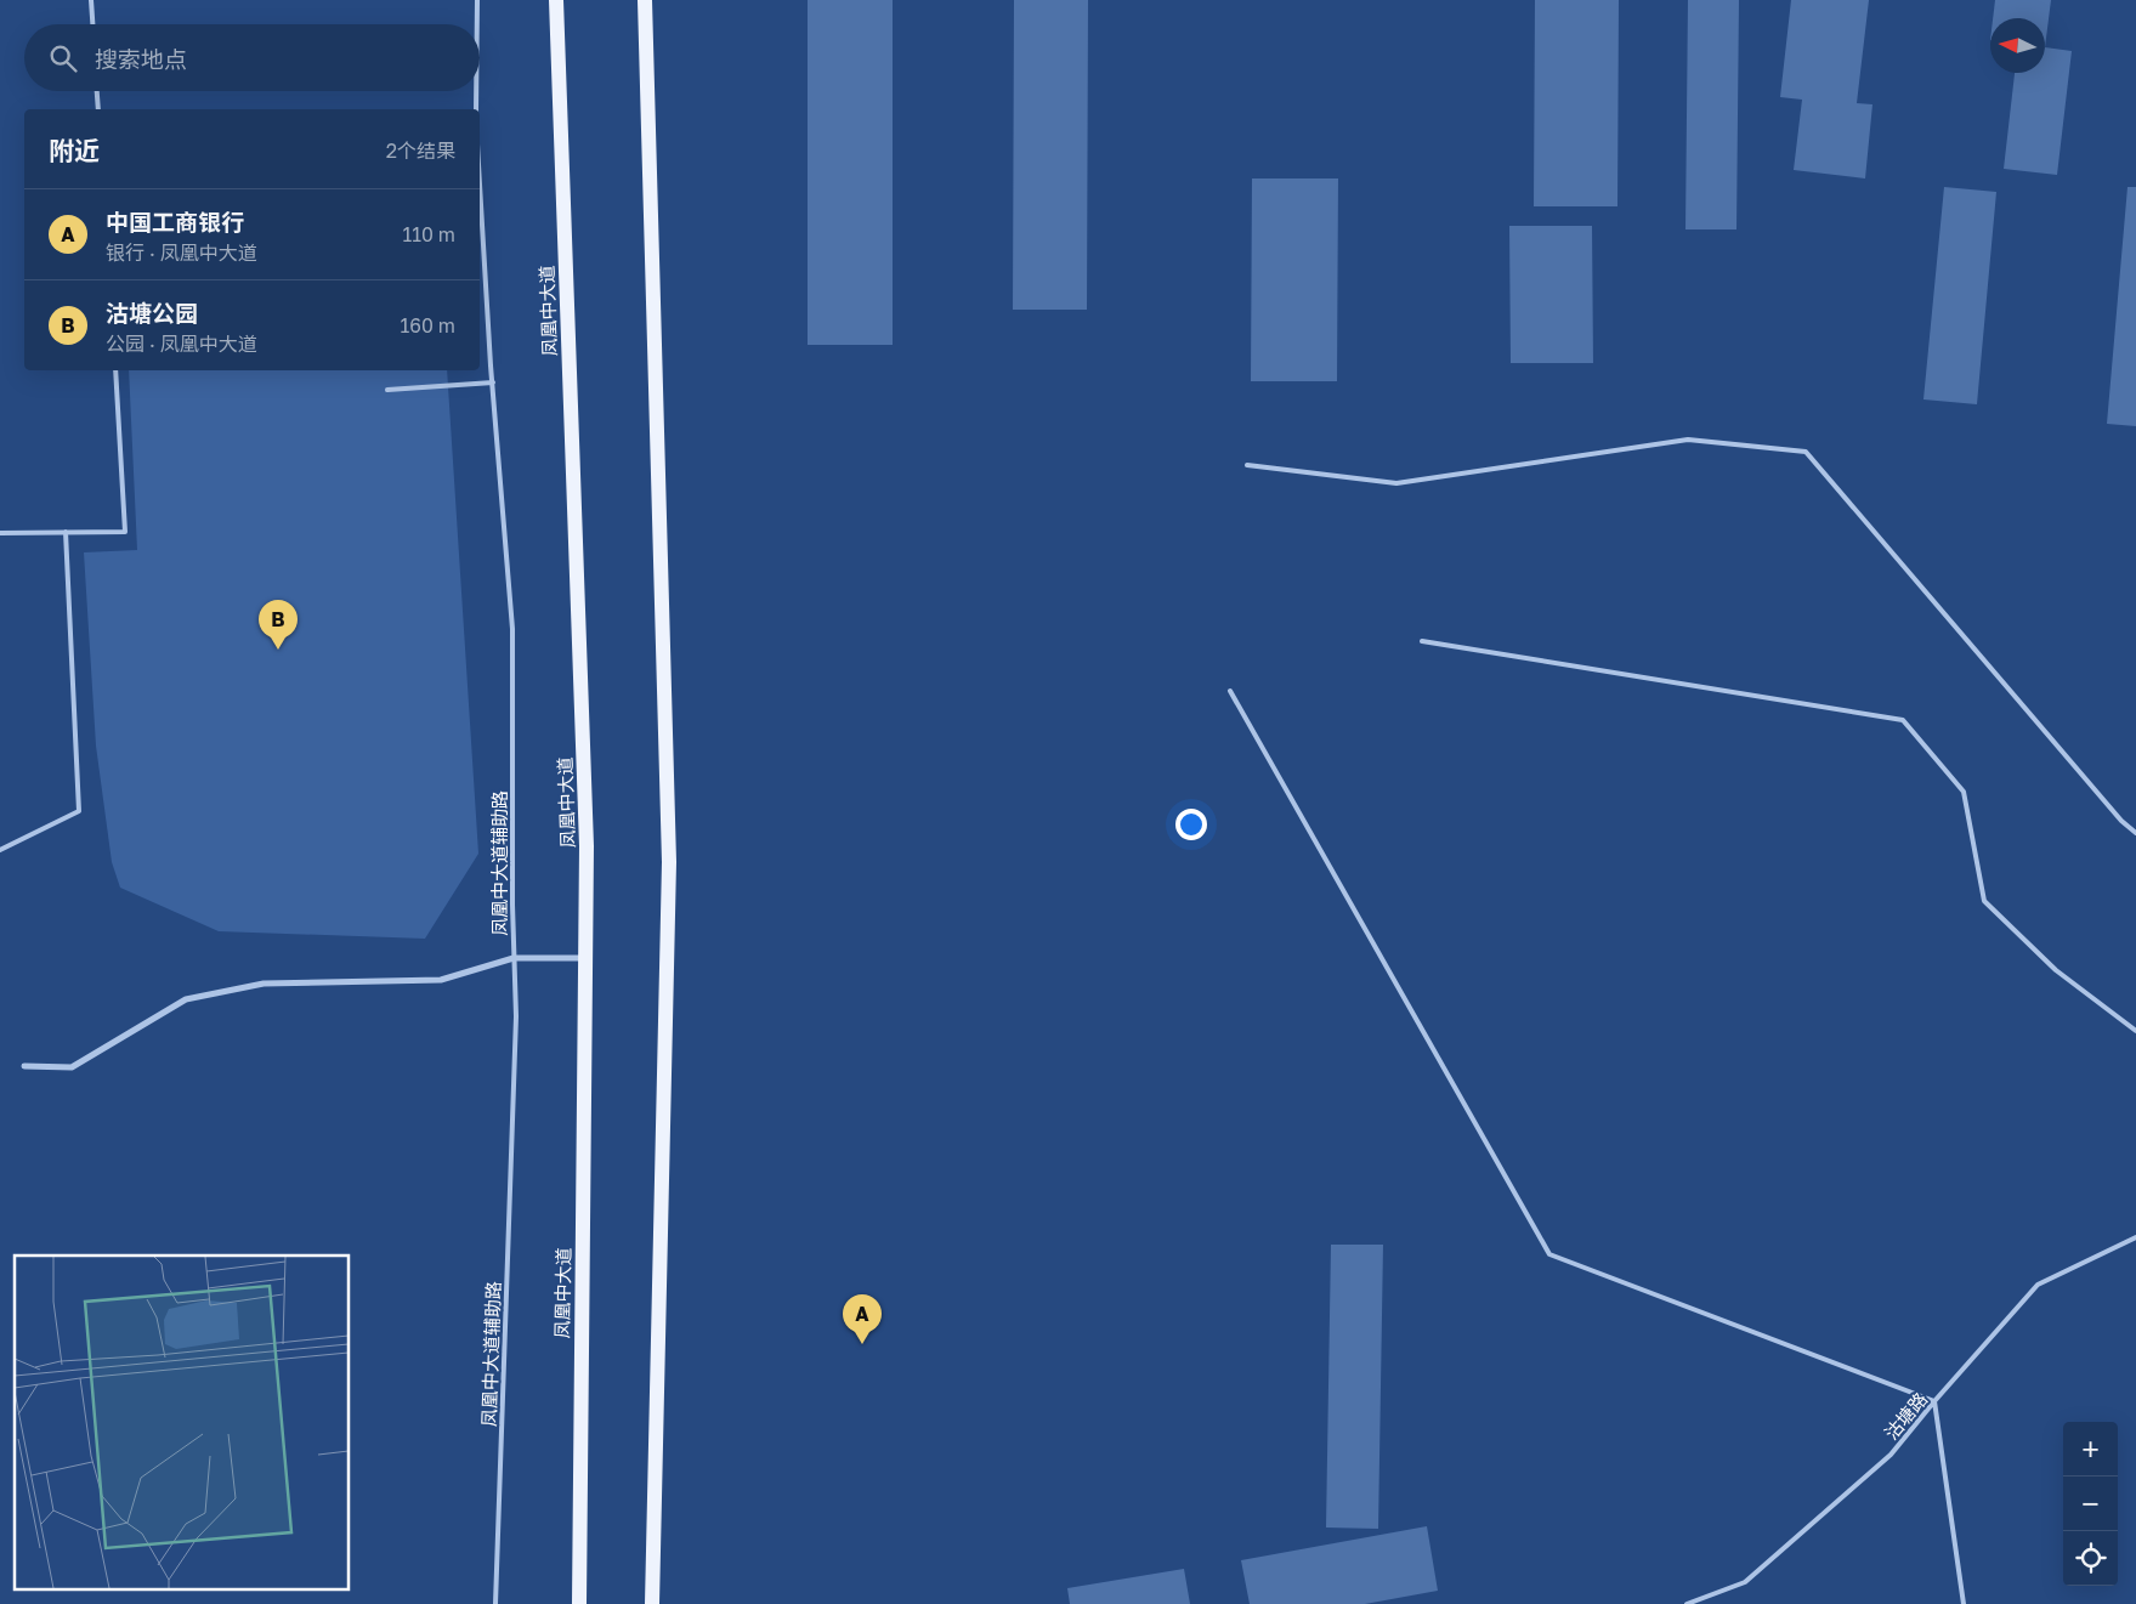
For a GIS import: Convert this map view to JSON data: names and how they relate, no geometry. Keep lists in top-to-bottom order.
{
  "streets": {
    "main road": ["凤凰中大道"],
    "lane": ["凤凰中大道辅助路", "沽塘路"]
  },
  "north": "left",
  "page": {
    "search": "搜索地点",
    "heading": ["附近", "2个结果"],
    "list": [
      {
        "mark": "A",
        "name": "中国工商银行",
        "note": "银行 · 凤凰中大道",
        "value": "110 m"
      },
      {
        "mark": "B",
        "name": "沽塘公园",
        "note": "公园 · 凤凰中大道",
        "value": "160 m"
      }
    ],
    "pins": ["B", "A"],
    "map_buttons": ["+", "−"]
  }
}
